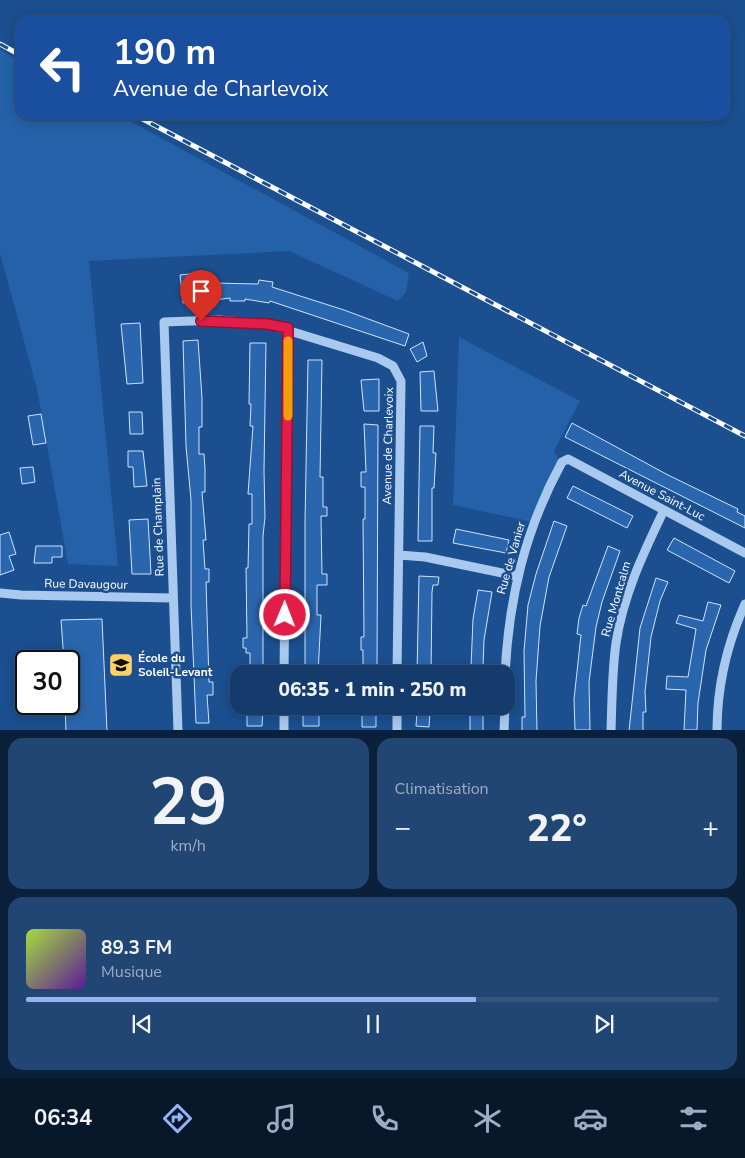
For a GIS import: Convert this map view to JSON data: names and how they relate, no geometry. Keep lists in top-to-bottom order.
{
  "streets": {
    "street": [
      "Avenue de Charlevoix",
      "Avenue Saint-Luc",
      "Rue de Champlain",
      "Rue de Vanier",
      "Rue Davaugour",
      "Rue Montcalm"
    ]
  },
  "crossings": [
    ["Avenue de Charlevoix", "Rue de Champlain"],
    ["Avenue Saint-Luc", "Rue de Vanier"],
    ["Avenue Saint-Luc", "Rue Montcalm"],
    ["Rue de Champlain", "Rue Davaugour"]
  ],
  "places": {
    "school or university": ["École du Soleil-Levant"]
  },
  "page": {
    "turn": ["190 m", "Avenue de Charlevoix"],
    "limit": "30",
    "trip": "06:35 · 1 min · 250 m",
    "tile": [
      ["29", "km/h"],
      "Climatisation"
    ],
    "heat": ["−", "22°", "+"],
    "song": ["89.3 FM", "Musique"],
    "tabs": "06:34"
  }
}
